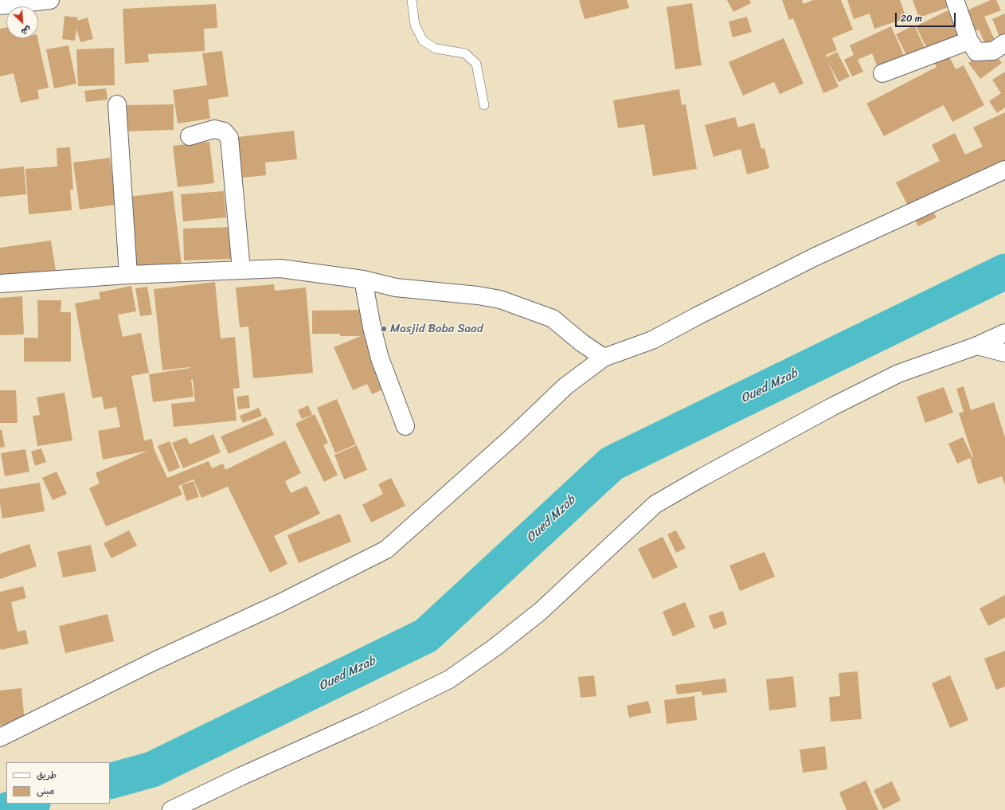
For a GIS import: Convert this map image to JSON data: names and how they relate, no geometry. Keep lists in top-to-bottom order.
{
  "water": ["Oued Mzab"],
  "places": ["Masjid Baba Saad"],
  "legend": ["طريق", "مبنى"],
  "scale_bar": "20 m",
  "north": "bottom right"
}
